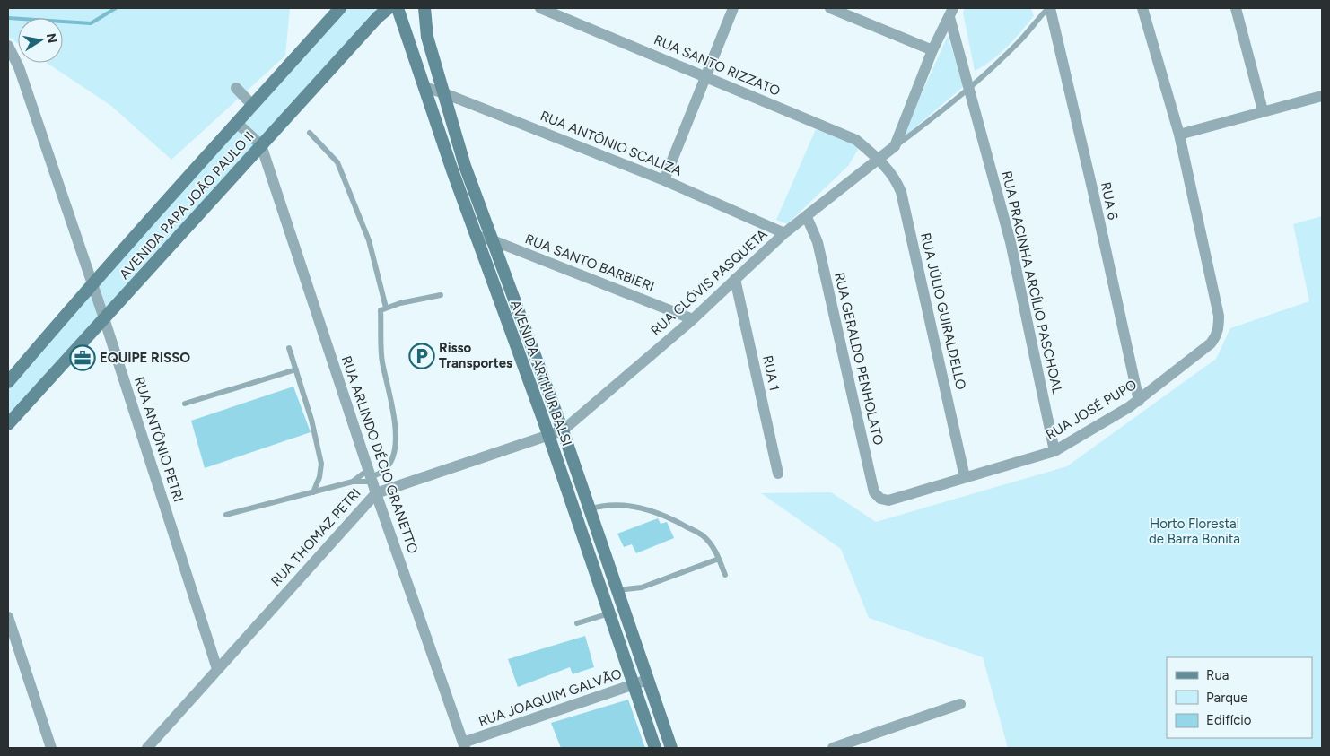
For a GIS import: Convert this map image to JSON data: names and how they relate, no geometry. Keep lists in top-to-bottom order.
{
  "streets": {
    "main road": ["AVENIDA PAPA JOÃO PAULO II", "AVENIDA ARTHUR BALSI"],
    "street": [
      "RUA SANTO RIZZATO",
      "RUA ANTÔNIO SCALIZA",
      "RUA 6",
      "RUA SANTO BARBIERI",
      "RUA CLÓVIS PASQUETA",
      "RUA PRACINHA ARCÍLIO PASCHOAL",
      "RUA JÚLIO GUIRALDELLO",
      "RUA GERALDO PENHOLATO",
      "RUA 1",
      "RUA JOSÉ PUPO",
      "RUA ANTÔNIO PETRI",
      "RUA ARLINDO DÉCIO GRANETTO",
      "RUA THOMAZ PETRI",
      "RUA JOAQUIM GALVÃO"
    ]
  },
  "crossings": [
    ["RUA SANTO RIZZATO", "RUA CLÓVIS PASQUETA"],
    ["RUA SANTO RIZZATO", "RUA JÚLIO GUIRALDELLO"],
    ["RUA ANTÔNIO SCALIZA", "RUA CLÓVIS PASQUETA"],
    ["RUA ANTÔNIO SCALIZA", "AVENIDA ARTHUR BALSI"],
    ["RUA 6", "RUA JOSÉ PUPO"],
    ["AVENIDA PAPA JOÃO PAULO II", "RUA ANTÔNIO PETRI"],
    ["AVENIDA PAPA JOÃO PAULO II", "RUA ARLINDO DÉCIO GRANETTO"],
    ["RUA SANTO BARBIERI", "RUA CLÓVIS PASQUETA"],
    ["RUA SANTO BARBIERI", "AVENIDA ARTHUR BALSI"],
    ["RUA CLÓVIS PASQUETA", "RUA JÚLIO GUIRALDELLO"],
    ["RUA CLÓVIS PASQUETA", "RUA GERALDO PENHOLATO"],
    ["RUA CLÓVIS PASQUETA", "AVENIDA ARTHUR BALSI"],
    ["RUA CLÓVIS PASQUETA", "RUA 1"],
    ["RUA CLÓVIS PASQUETA", "RUA THOMAZ PETRI"],
    ["RUA PRACINHA ARCÍLIO PASCHOAL", "RUA JOSÉ PUPO"],
    ["RUA JÚLIO GUIRALDELLO", "RUA JOSÉ PUPO"],
    ["RUA GERALDO PENHOLATO", "RUA JOSÉ PUPO"],
    ["AVENIDA ARTHUR BALSI", "RUA THOMAZ PETRI"],
    ["AVENIDA ARTHUR BALSI", "RUA JOAQUIM GALVÃO"],
    ["RUA ANTÔNIO PETRI", "RUA THOMAZ PETRI"],
    ["RUA ARLINDO DÉCIO GRANETTO", "RUA THOMAZ PETRI"],
    ["RUA ARLINDO DÉCIO GRANETTO", "RUA JOAQUIM GALVÃO"]
  ],
  "parks": ["Horto Florestal de Barra Bonita"],
  "places": {
    "parking": ["Risso Transportes"],
    "office": ["EQUIPE RISSO"]
  },
  "legend": ["Rua", "Parque", "Edifício"],
  "north": "right"
}
